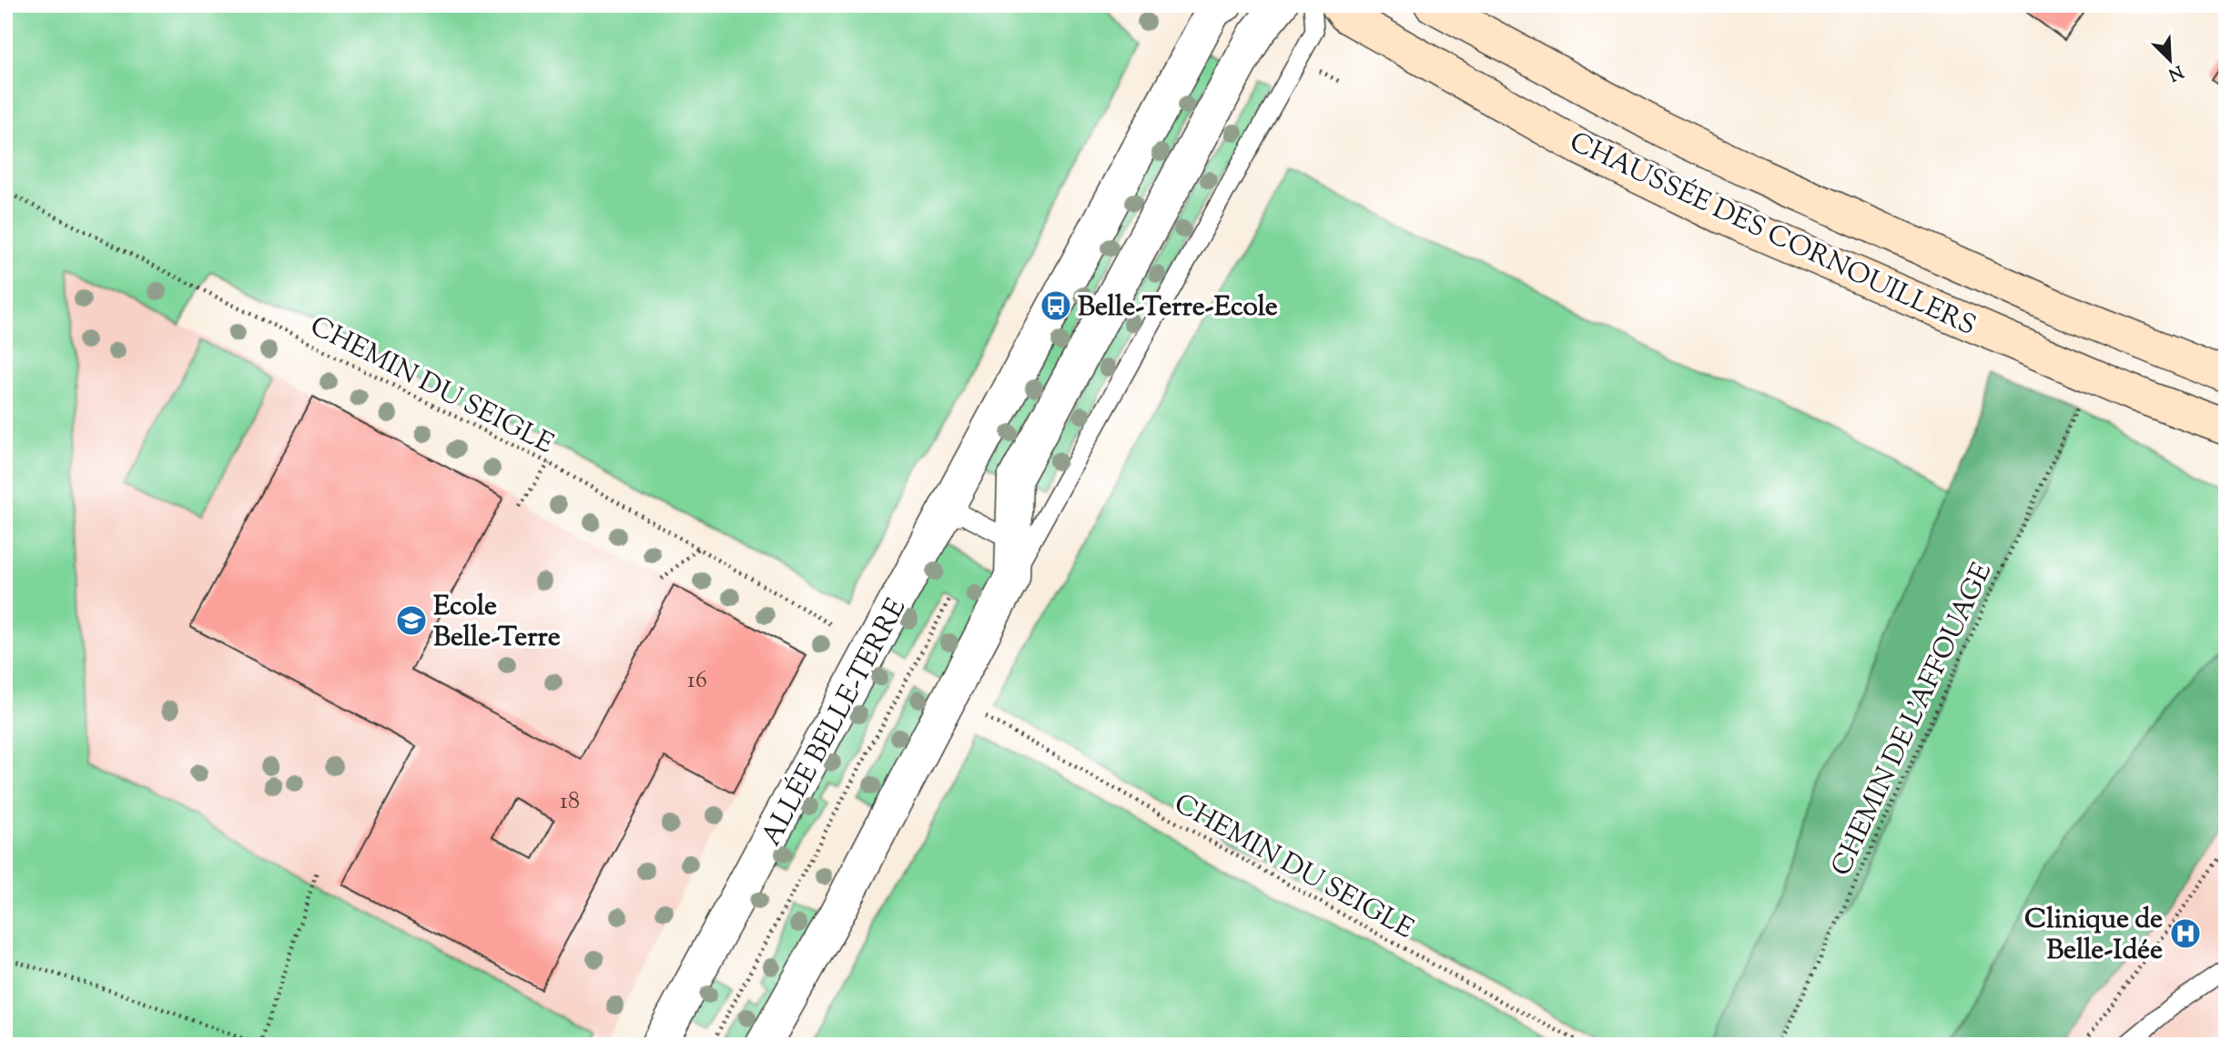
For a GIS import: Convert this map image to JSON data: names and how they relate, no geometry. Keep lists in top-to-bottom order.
{
  "streets": {
    "street": ["CHAUSSÉE DES CORNOUILLERS", "ALLÉE BELLE-TERRE"],
    "path": ["CHEMIN DU SEIGLE", "CHEMIN DE L'AFFOUAGE"]
  },
  "places": {
    "bus stop": ["Belle-Terre-Ecole"],
    "school or university": ["Ecole Belle-Terre"],
    "hospital": ["Clinique de Belle-Idée"]
  },
  "house_numbers": ["16", "18"],
  "north": "bottom right"
}
